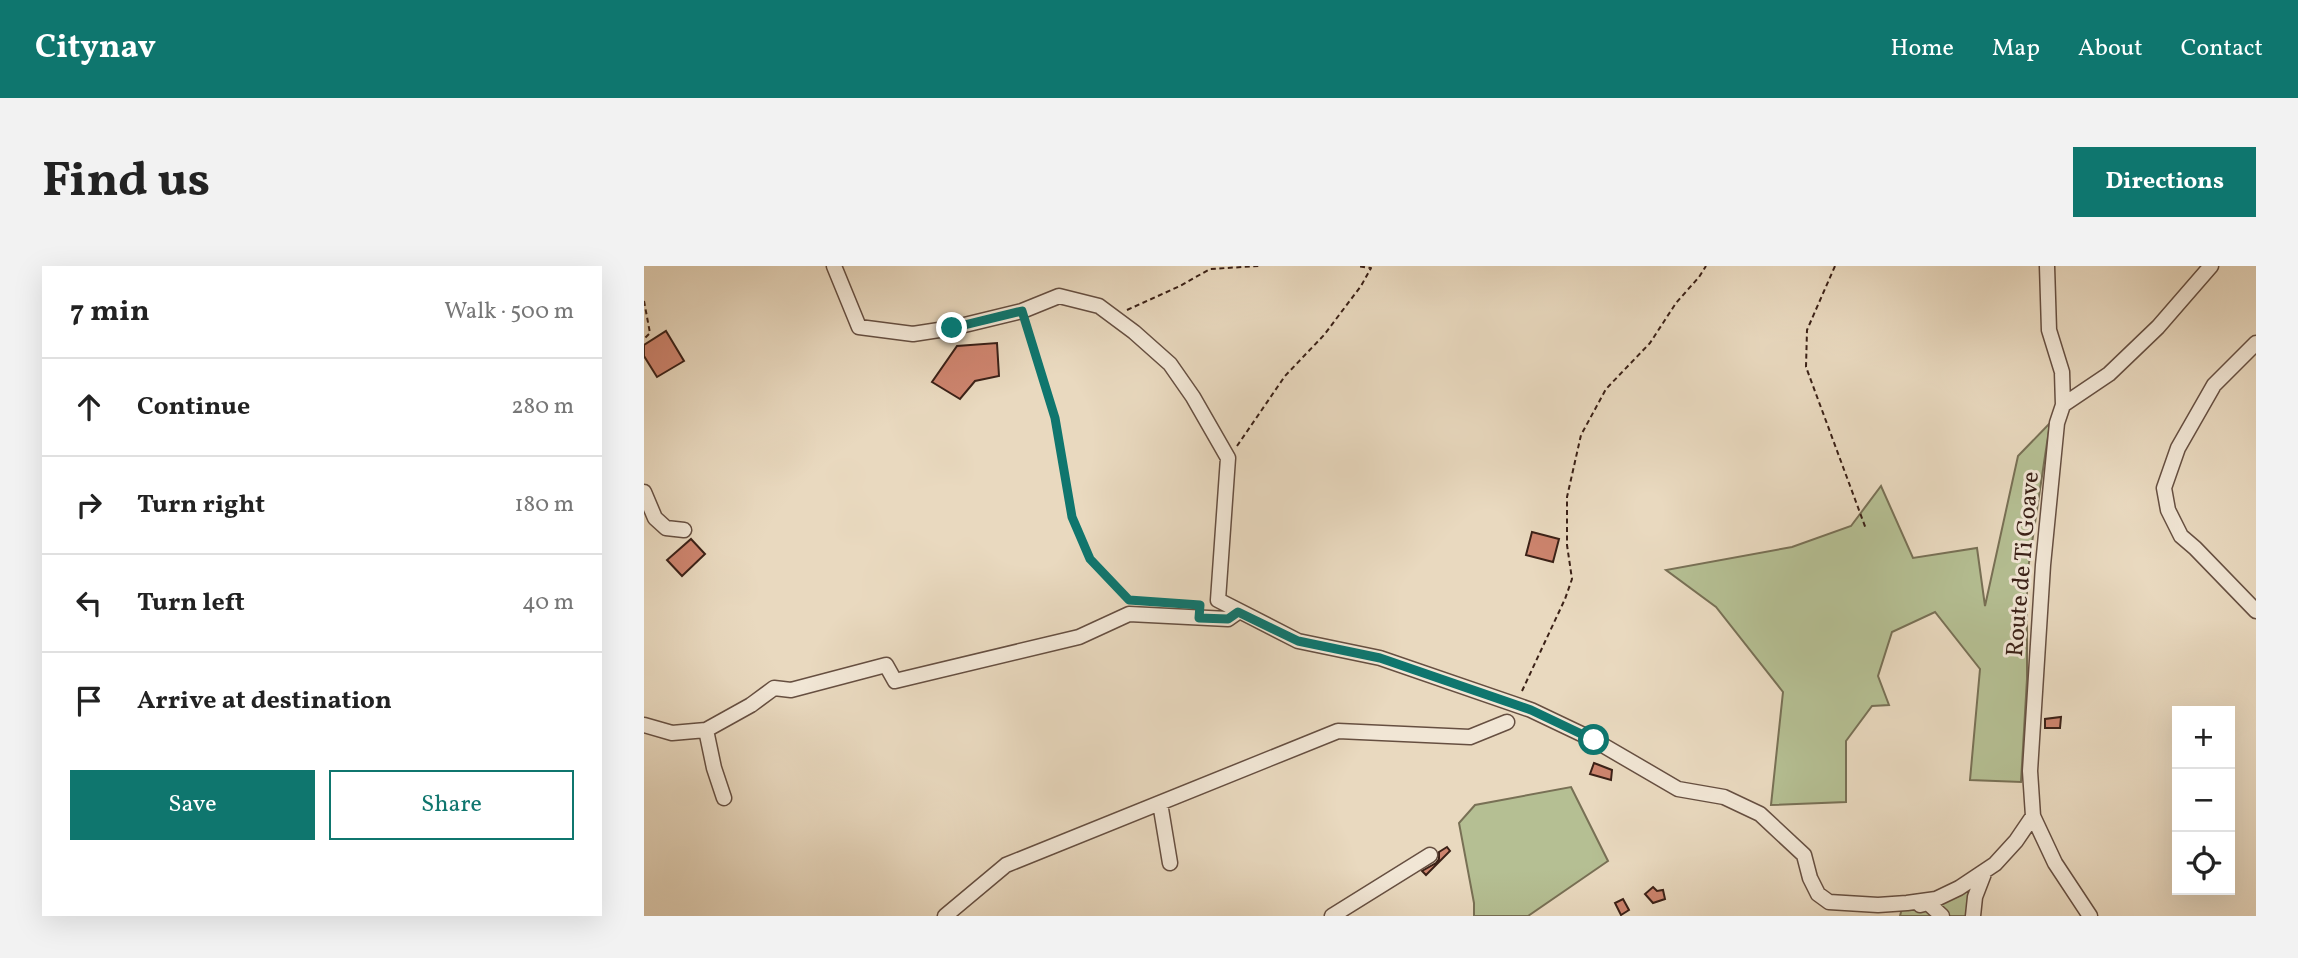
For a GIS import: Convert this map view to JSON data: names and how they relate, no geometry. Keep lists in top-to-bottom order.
{
  "streets": {
    "street": ["Route de Ti Goave"]
  },
  "page": {
    "header": "Citynav",
    "nav": [
      "Home",
      "Map",
      "About",
      "Contact"
    ],
    "buttons": [
      "Directions",
      ["Save", "Share"]
    ],
    "title": "Find us",
    "heading": ["7 min", "Walk · 500 m"],
    "list": [
      ["Continue", "280 m"],
      ["Turn right", "180 m"],
      ["Turn left", "40 m"],
      "Arrive at destination"
    ],
    "map_buttons": ["+", "−"]
  }
}
